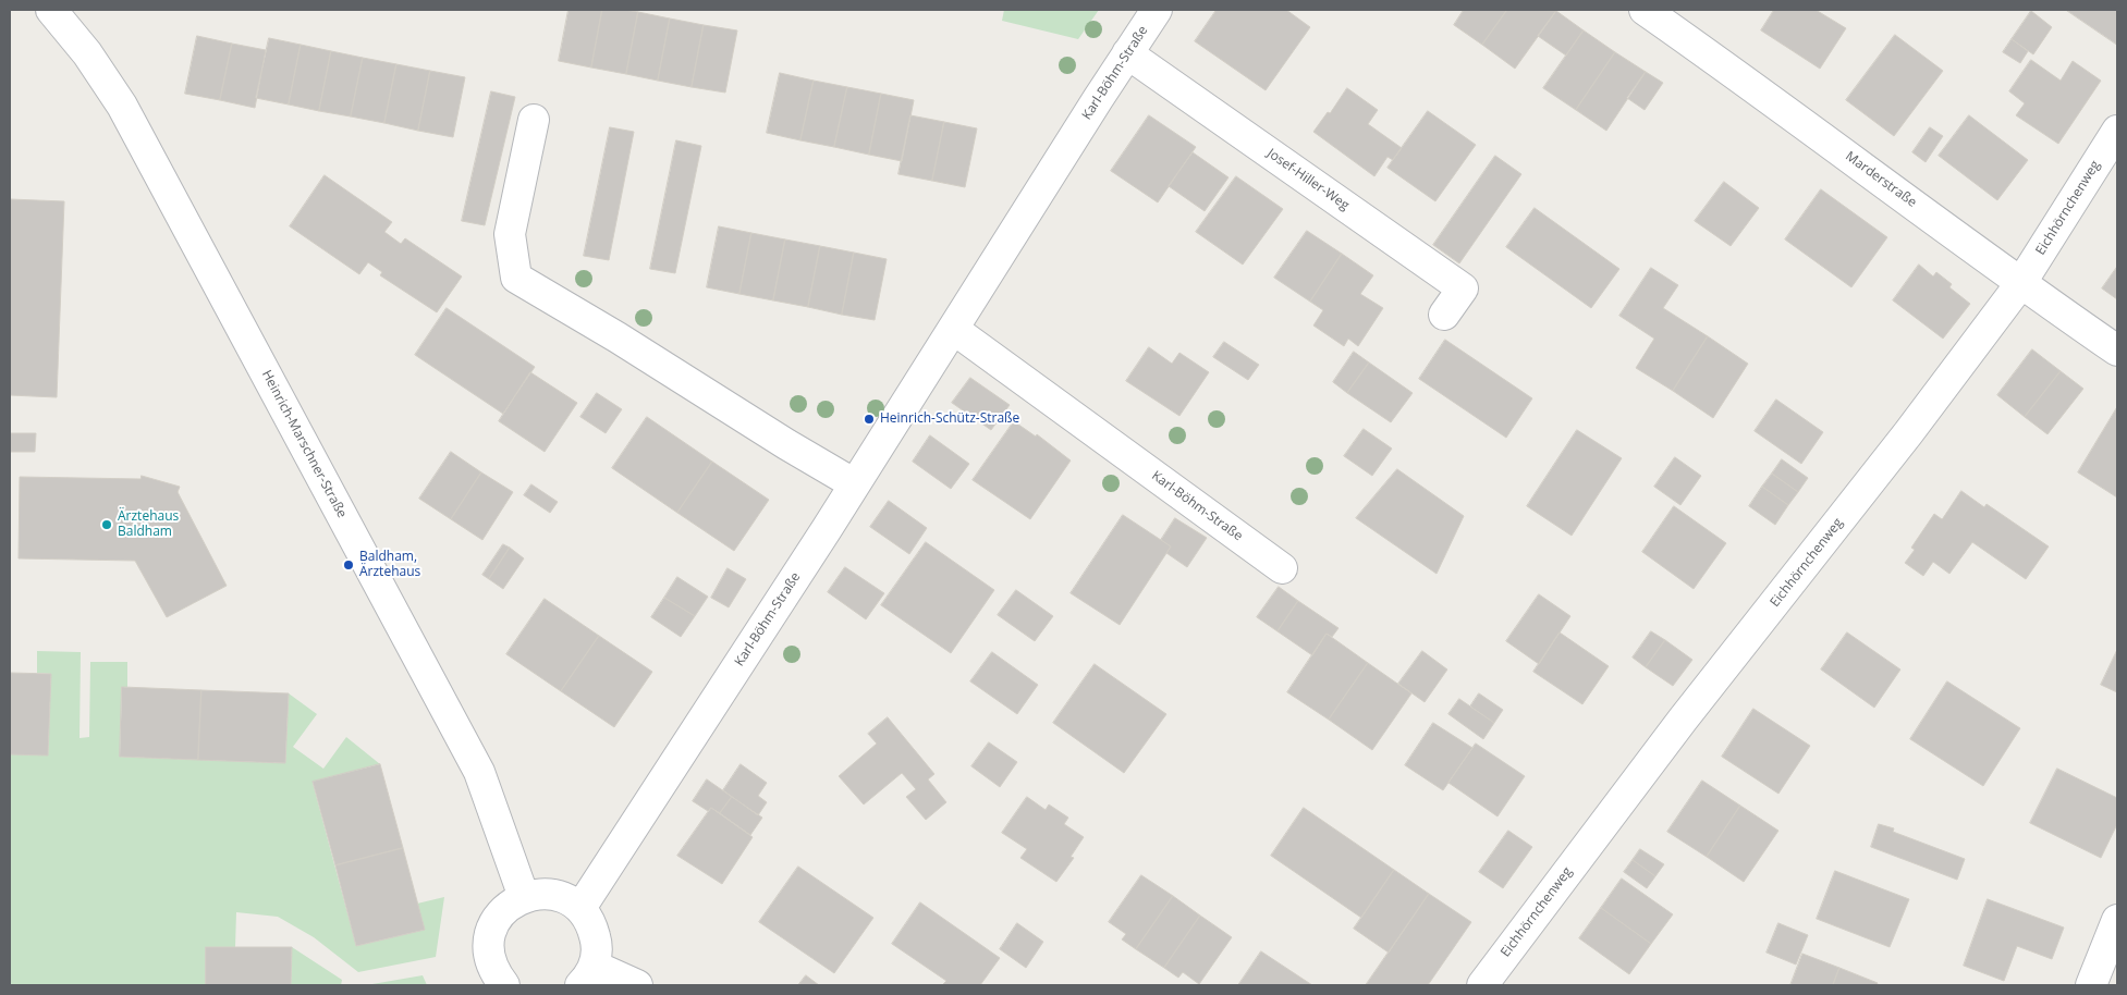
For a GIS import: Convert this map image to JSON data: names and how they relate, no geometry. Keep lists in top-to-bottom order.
{
  "streets": {
    "street": [
      "Karl-Böhm-Straße",
      "Josef-Hiller-Weg",
      "Marderstraße",
      "Eichhörnchenweg",
      "Heinrich-Marschner-Straße"
    ]
  },
  "crossings": [
    ["Karl-Böhm-Straße", "Josef-Hiller-Weg"],
    ["Marderstraße", "Eichhörnchenweg"]
  ],
  "places": ["Heinrich-Schütz-Straße", "Ärztehaus Baldham", "Baldham, Ärztehaus"]
}
